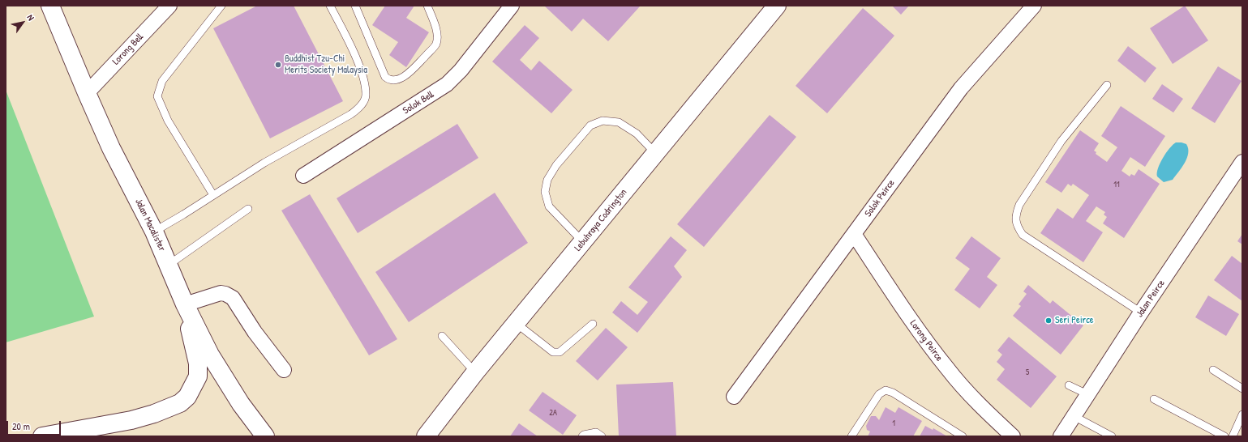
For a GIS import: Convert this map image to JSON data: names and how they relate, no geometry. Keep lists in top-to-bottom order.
{
  "streets": {
    "main road": ["Lebuhraya Codrington", "Jalan Macalister"],
    "street": [
      "Lorong Bell",
      "Solok Bell",
      "Solok Peirce",
      "Jalan Peirce",
      "Lorong Peirce"
    ]
  },
  "crossings": [
    ["Lorong Bell", "Jalan Macalister"],
    ["Solok Peirce", "Lorong Peirce"]
  ],
  "places": ["Buddhist Tzu-Chi Merits Society Malaysia", "Seri Peirce"],
  "house_numbers": [
    "11",
    "5",
    "2A",
    "1"
  ],
  "scale_bar": "20 m",
  "north": "top right"
}
